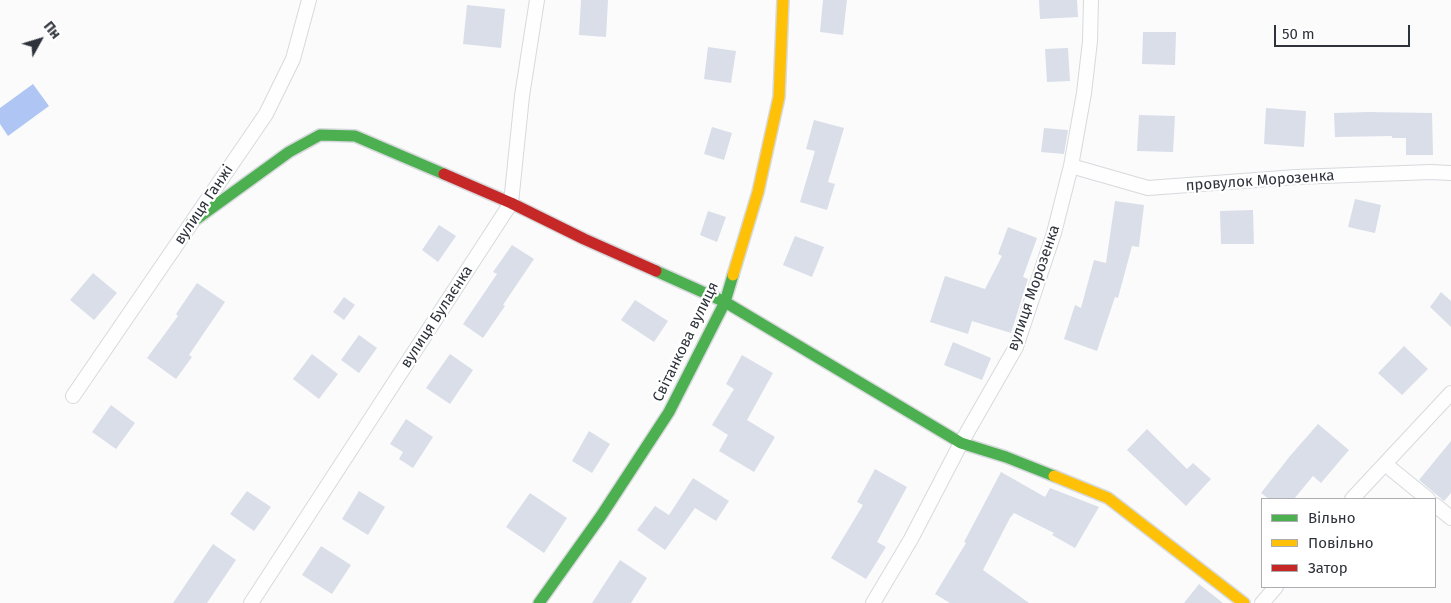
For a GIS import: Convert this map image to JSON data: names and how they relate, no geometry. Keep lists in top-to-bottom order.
{
  "streets": {
    "street": [
      "провулок Морозенка",
      "вулиця Ганжі",
      "вулиця Морозенка",
      "вулиця Булаєнка",
      "Світанкова вулиця"
    ]
  },
  "crossings": [
    ["провулок Морозенка", "вулиця Морозенка"]
  ],
  "legend": ["Вільно", "Повільно", "Затор"],
  "scale_bar": "50 m",
  "north": "top right"
}
